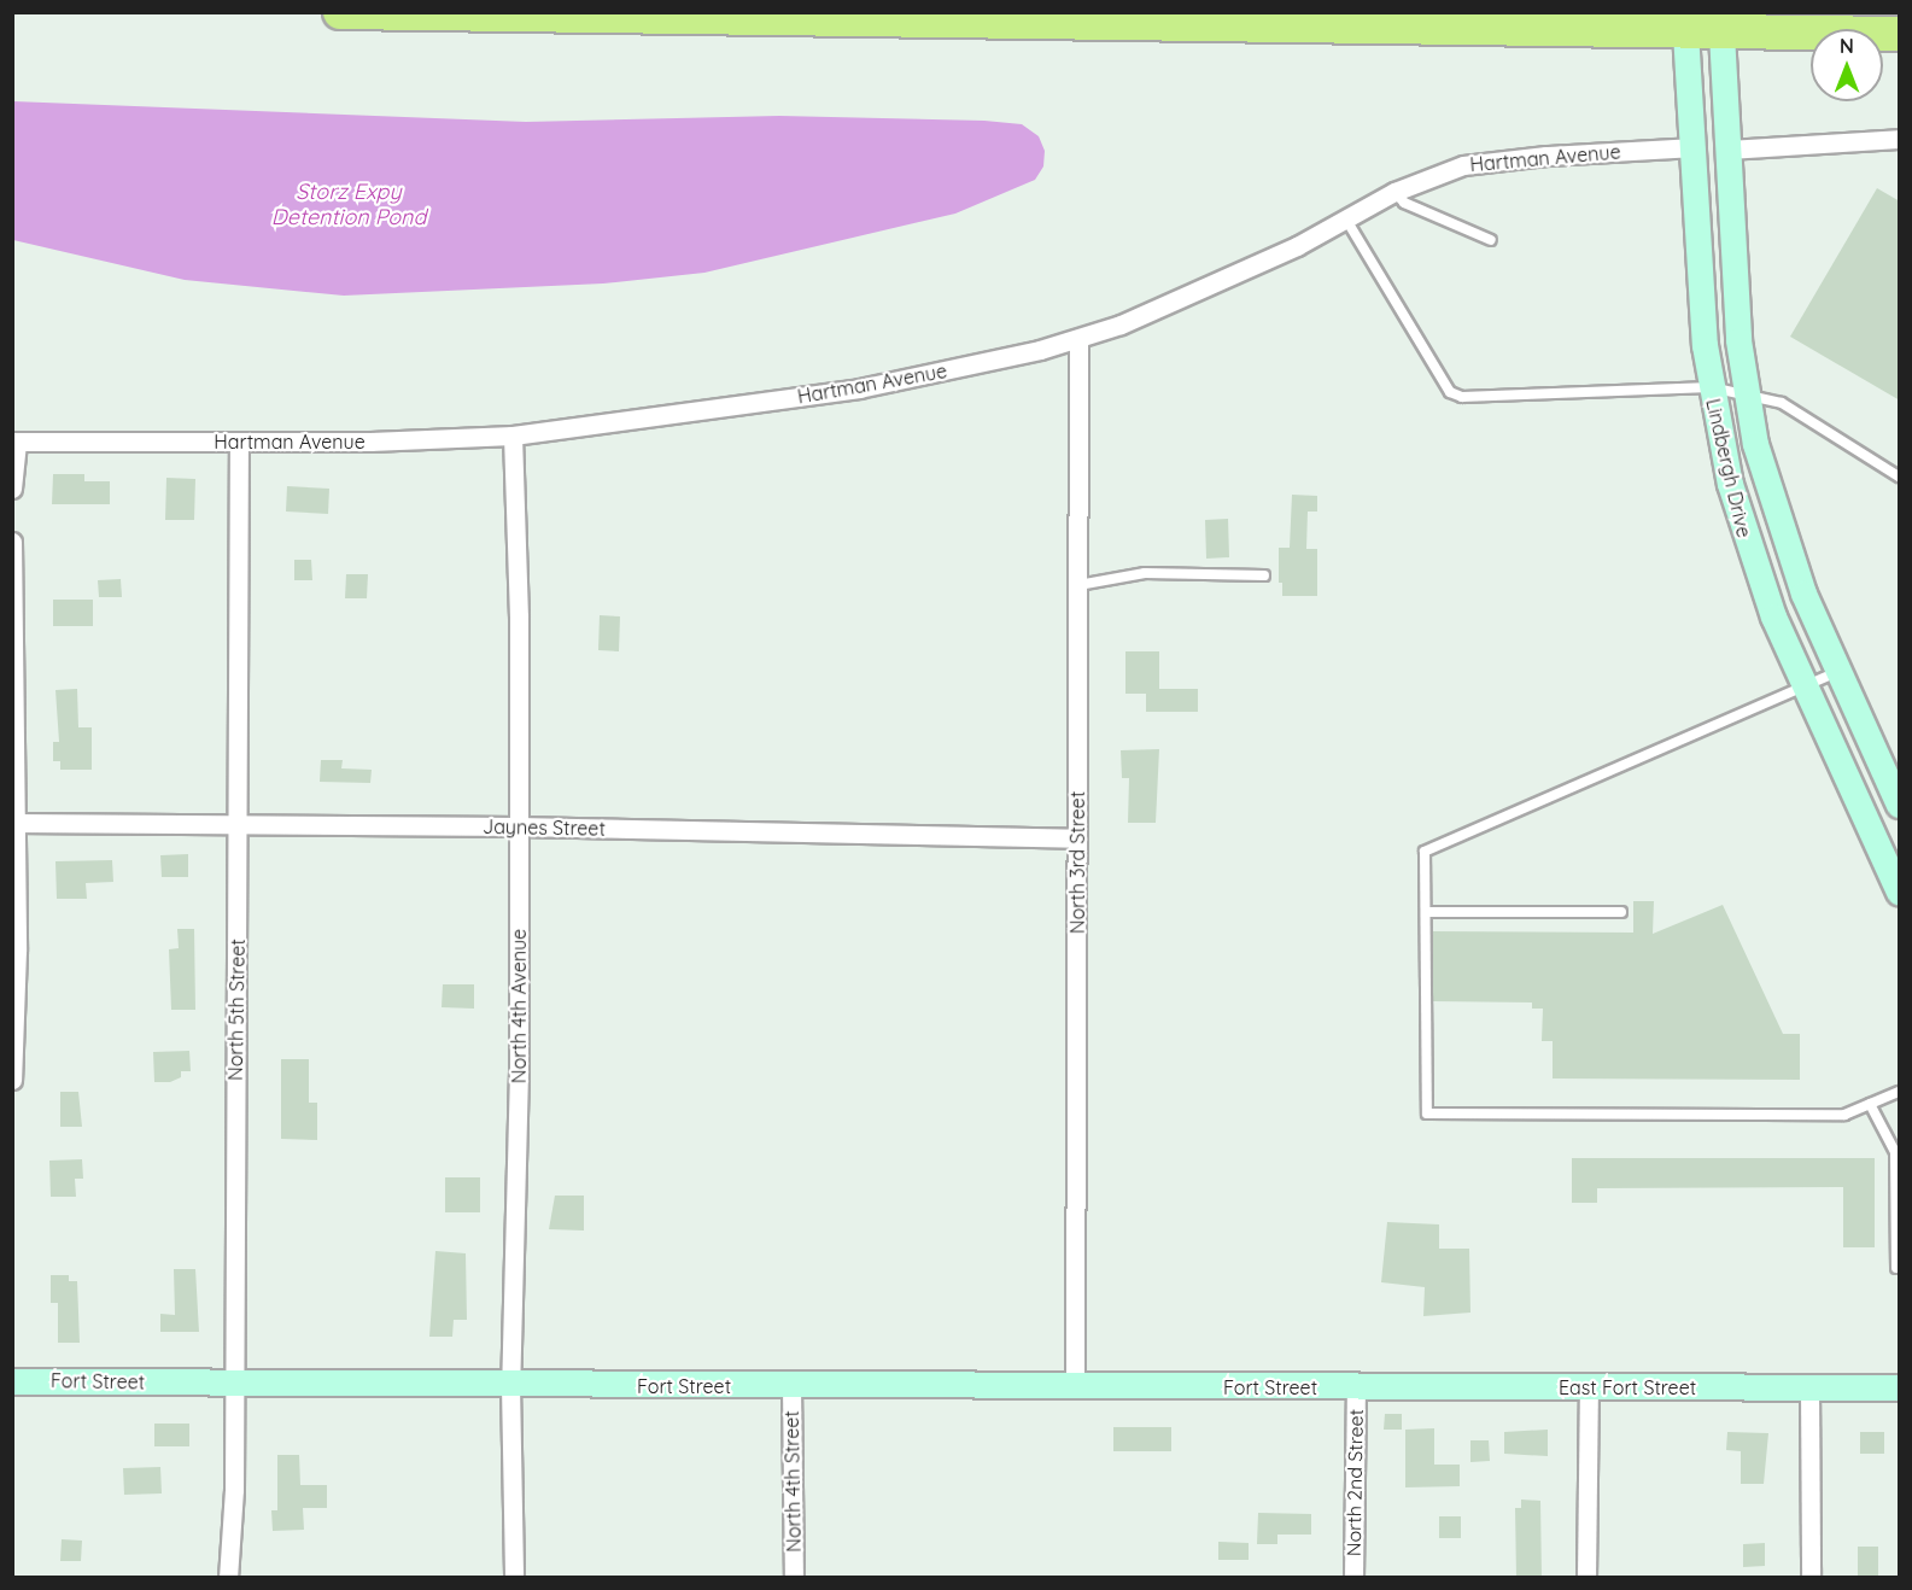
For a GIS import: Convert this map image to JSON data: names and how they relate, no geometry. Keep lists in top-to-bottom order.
{
  "streets": {
    "street": [
      "Hartman Avenue",
      "Lindbergh Drive",
      "Jaynes Street",
      "North 3rd Street",
      "North 4th Avenue",
      "North 5th Street",
      "Fort Street",
      "East Fort Street",
      "North 4th Street",
      "North 2nd Street"
    ]
  },
  "crossings": [
    ["Hartman Avenue", "Lindbergh Drive"],
    ["Hartman Avenue", "North 3rd Street"],
    ["Hartman Avenue", "North 4th Avenue"],
    ["Hartman Avenue", "North 5th Street"],
    ["Jaynes Street", "North 3rd Street"],
    ["Jaynes Street", "North 4th Avenue"],
    ["Jaynes Street", "North 5th Street"],
    ["North 3rd Street", "Fort Street"],
    ["North 4th Avenue", "Fort Street"],
    ["North 5th Street", "Fort Street"],
    ["Fort Street", "East Fort Street"],
    ["Fort Street", "North 4th Street"],
    ["Fort Street", "North 2nd Street"],
    ["East Fort Street", "North 2nd Street"]
  ],
  "water": ["Storz Expy Detention Pond"],
  "north": "top"
}
